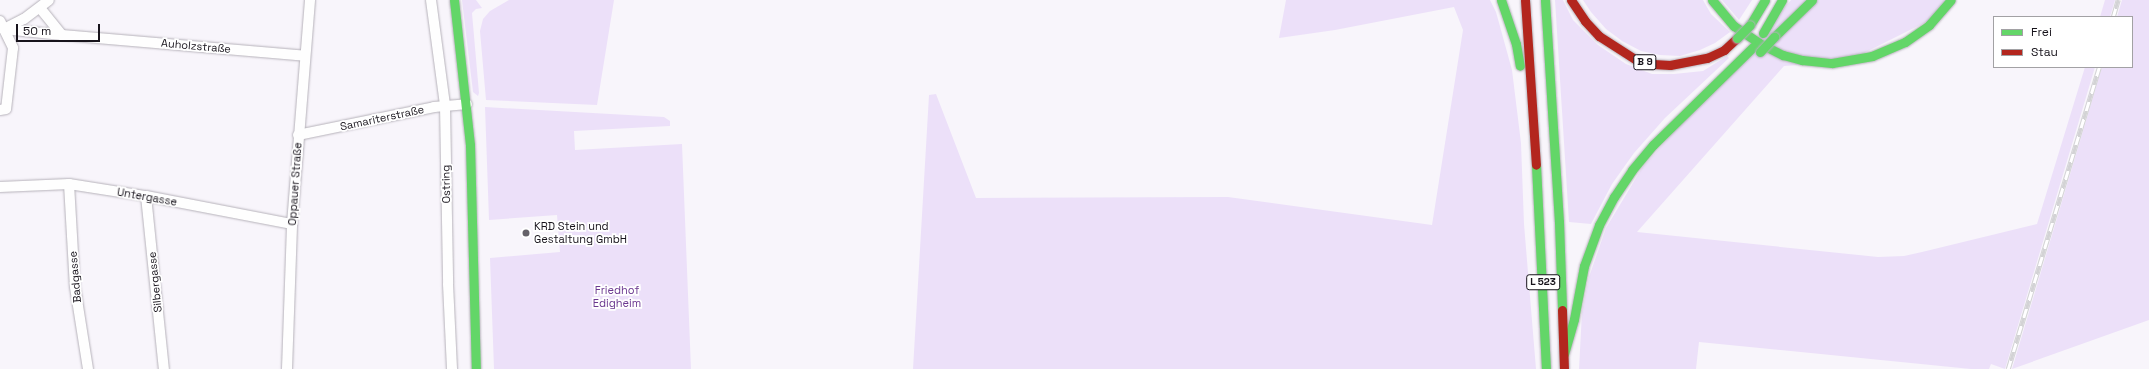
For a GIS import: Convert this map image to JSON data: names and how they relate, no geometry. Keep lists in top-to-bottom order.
{
  "streets": {
    "main road": ["B 9", "L 523"],
    "street": [
      "Auholzstraße",
      "Samariterstraße",
      "Oppauer Straße",
      "Ostring",
      "Untergasse",
      "Badgasse",
      "Silbergasse"
    ]
  },
  "crossings": [
    ["Auholzstraße", "Oppauer Straße"],
    ["Samariterstraße", "Oppauer Straße"],
    ["Samariterstraße", "Ostring"],
    ["Oppauer Straße", "Untergasse"],
    ["Untergasse", "Badgasse"],
    ["Untergasse", "Silbergasse"]
  ],
  "parks": ["Friedhof Edigheim"],
  "places": ["KRD Stein und Gestaltung GmbH"],
  "legend": ["Frei", "Stau"],
  "scale_bar": "50 m"
}
